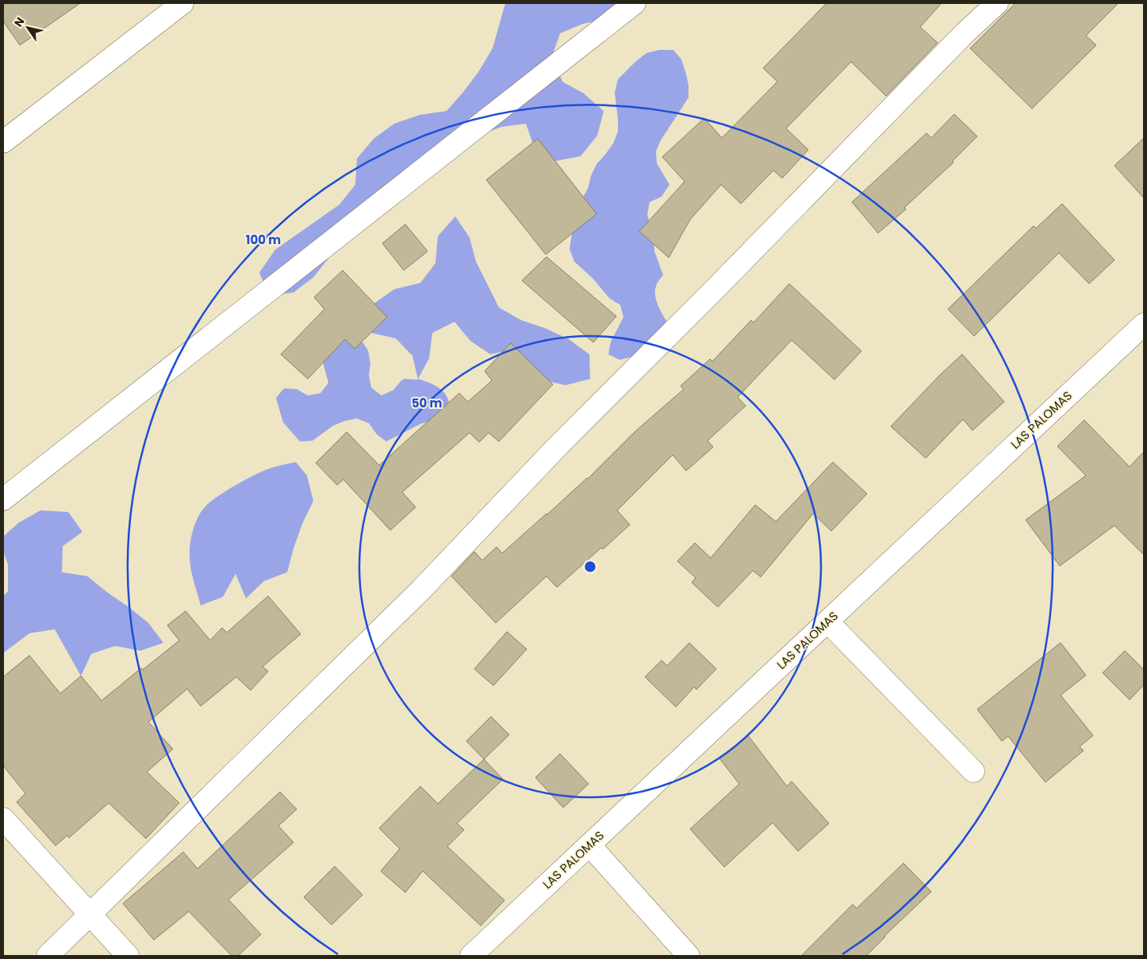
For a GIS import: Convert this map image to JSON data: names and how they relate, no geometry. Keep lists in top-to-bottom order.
{
  "streets": {
    "street": ["LAS PALOMAS"]
  },
  "north": "top left",
  "rings": ["100 m", "50 m"]
}
